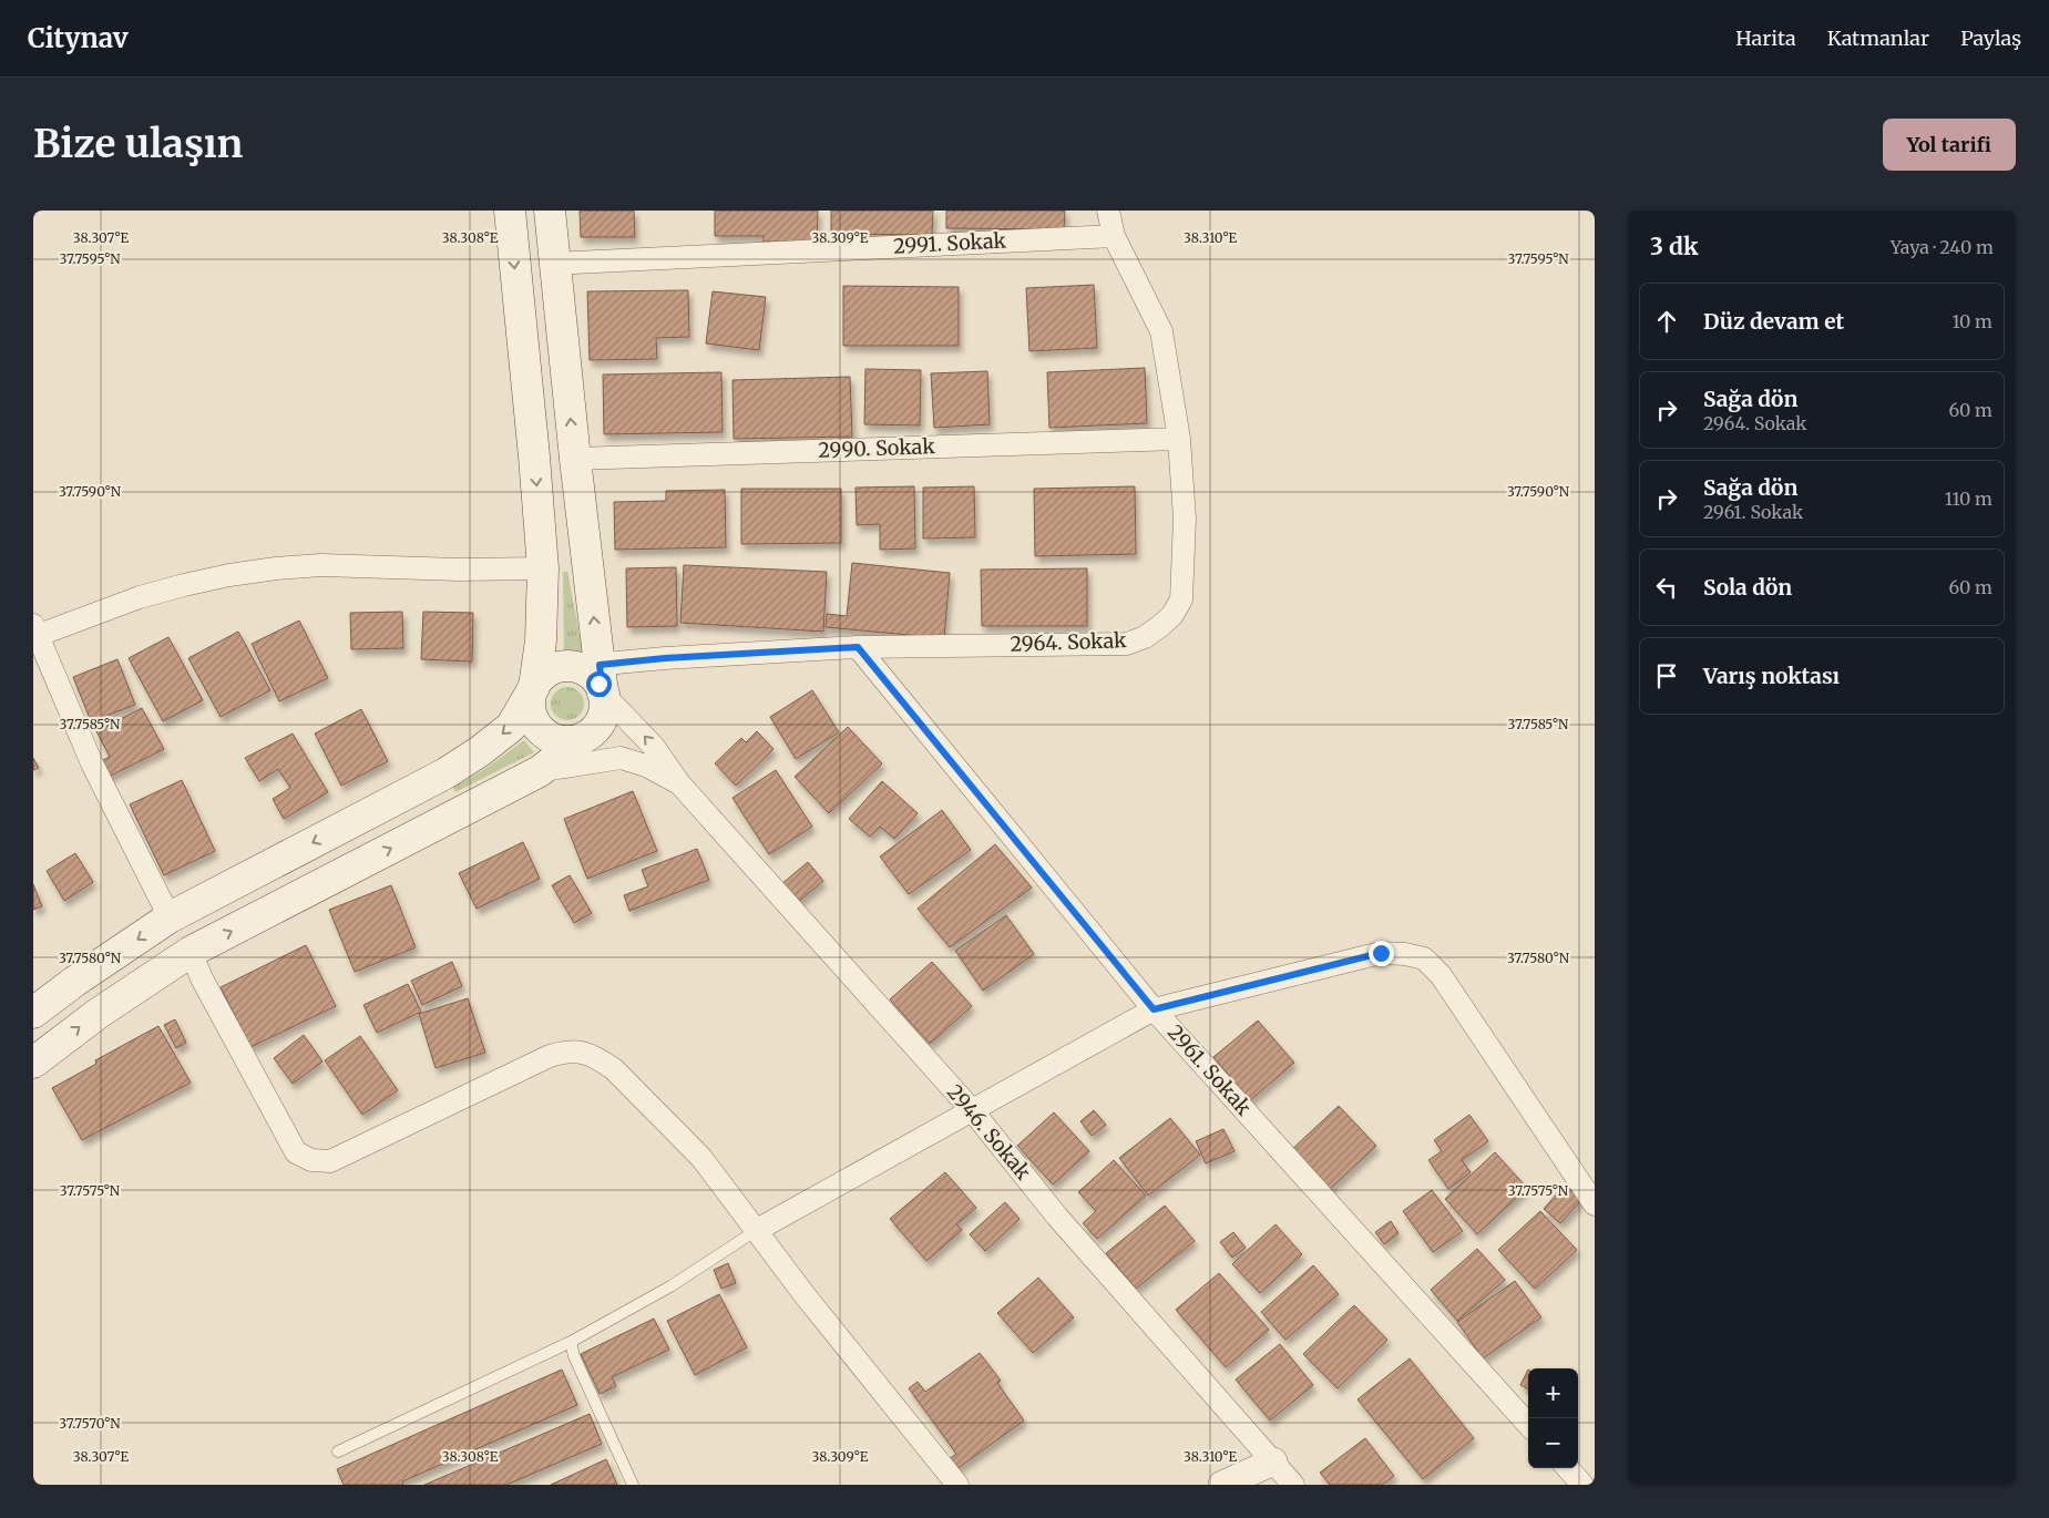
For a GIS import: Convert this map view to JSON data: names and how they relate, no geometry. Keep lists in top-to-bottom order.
{
  "streets": {
    "street": [
      "2991. Sokak",
      "2990. Sokak",
      "2964. Sokak",
      "2961. Sokak",
      "2946. Sokak"
    ]
  },
  "crossings": [
    ["2991. Sokak", "2964. Sokak"],
    ["2990. Sokak", "2964. Sokak"],
    ["2964. Sokak", "2961. Sokak"]
  ],
  "page": {
    "header": "Citynav",
    "nav": ["Harita", "Katmanlar", "Paylaş"],
    "buttons": "Yol tarifi",
    "title": "Bize ulaşın",
    "heading": ["3 dk", "Yaya · 240 m"],
    "list": [
      ["Düz devam et", "10 m"],
      ["Sağa dön", "2964. Sokak", "60 m"],
      ["Sağa dön", "2961. Sokak", "110 m"],
      ["Sola dön", "60 m"],
      "Varış noktası"
    ],
    "map_buttons": ["+", "−"]
  },
  "coordinates": [
    "38.307°E",
    "38.308°E",
    "38.309°E",
    "38.310°E",
    "37.7595°N",
    "37.7590°N",
    "37.7585°N",
    "37.7580°N",
    "37.7575°N",
    "37.7570°N"
  ]
}
